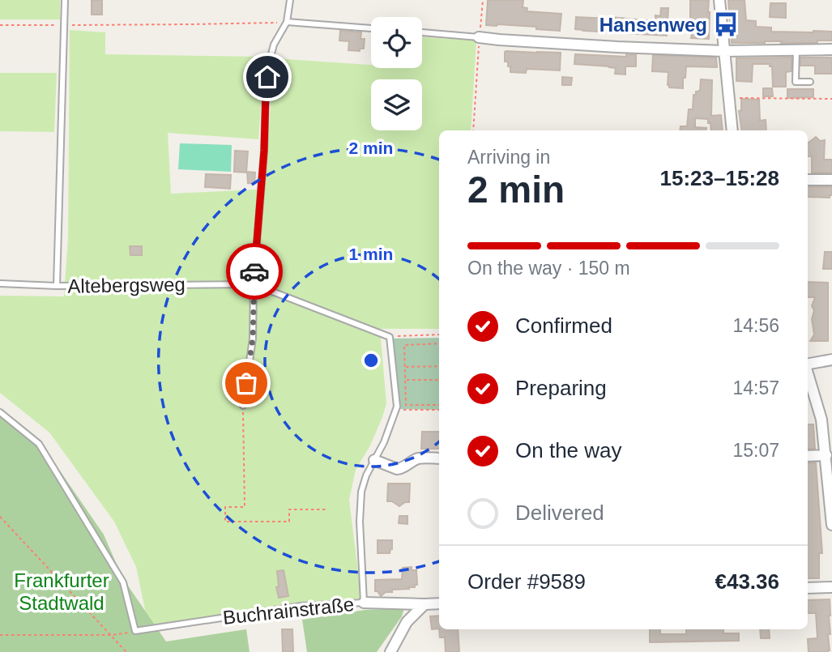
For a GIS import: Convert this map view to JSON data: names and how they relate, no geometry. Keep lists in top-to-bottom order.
{
  "streets": {
    "street": ["Buchrainstraße"],
    "lane": ["Altebergsweg"]
  },
  "parks": ["Frankfurter Stadtwald"],
  "places": {
    "bus stop": ["Hansenweg"]
  },
  "page": {
    "heading": ["2 min", "Arriving in", "15:23–15:28"],
    "panel": ["Order #9589", "€43.36"],
    "bar": "On the way · 150 m",
    "list": [
      ["Confirmed", "14:56"],
      ["Preparing", "14:57"],
      ["On the way", "15:07"],
      "Delivered"
    ]
  },
  "rings": ["2 min", "1 min"]
}
